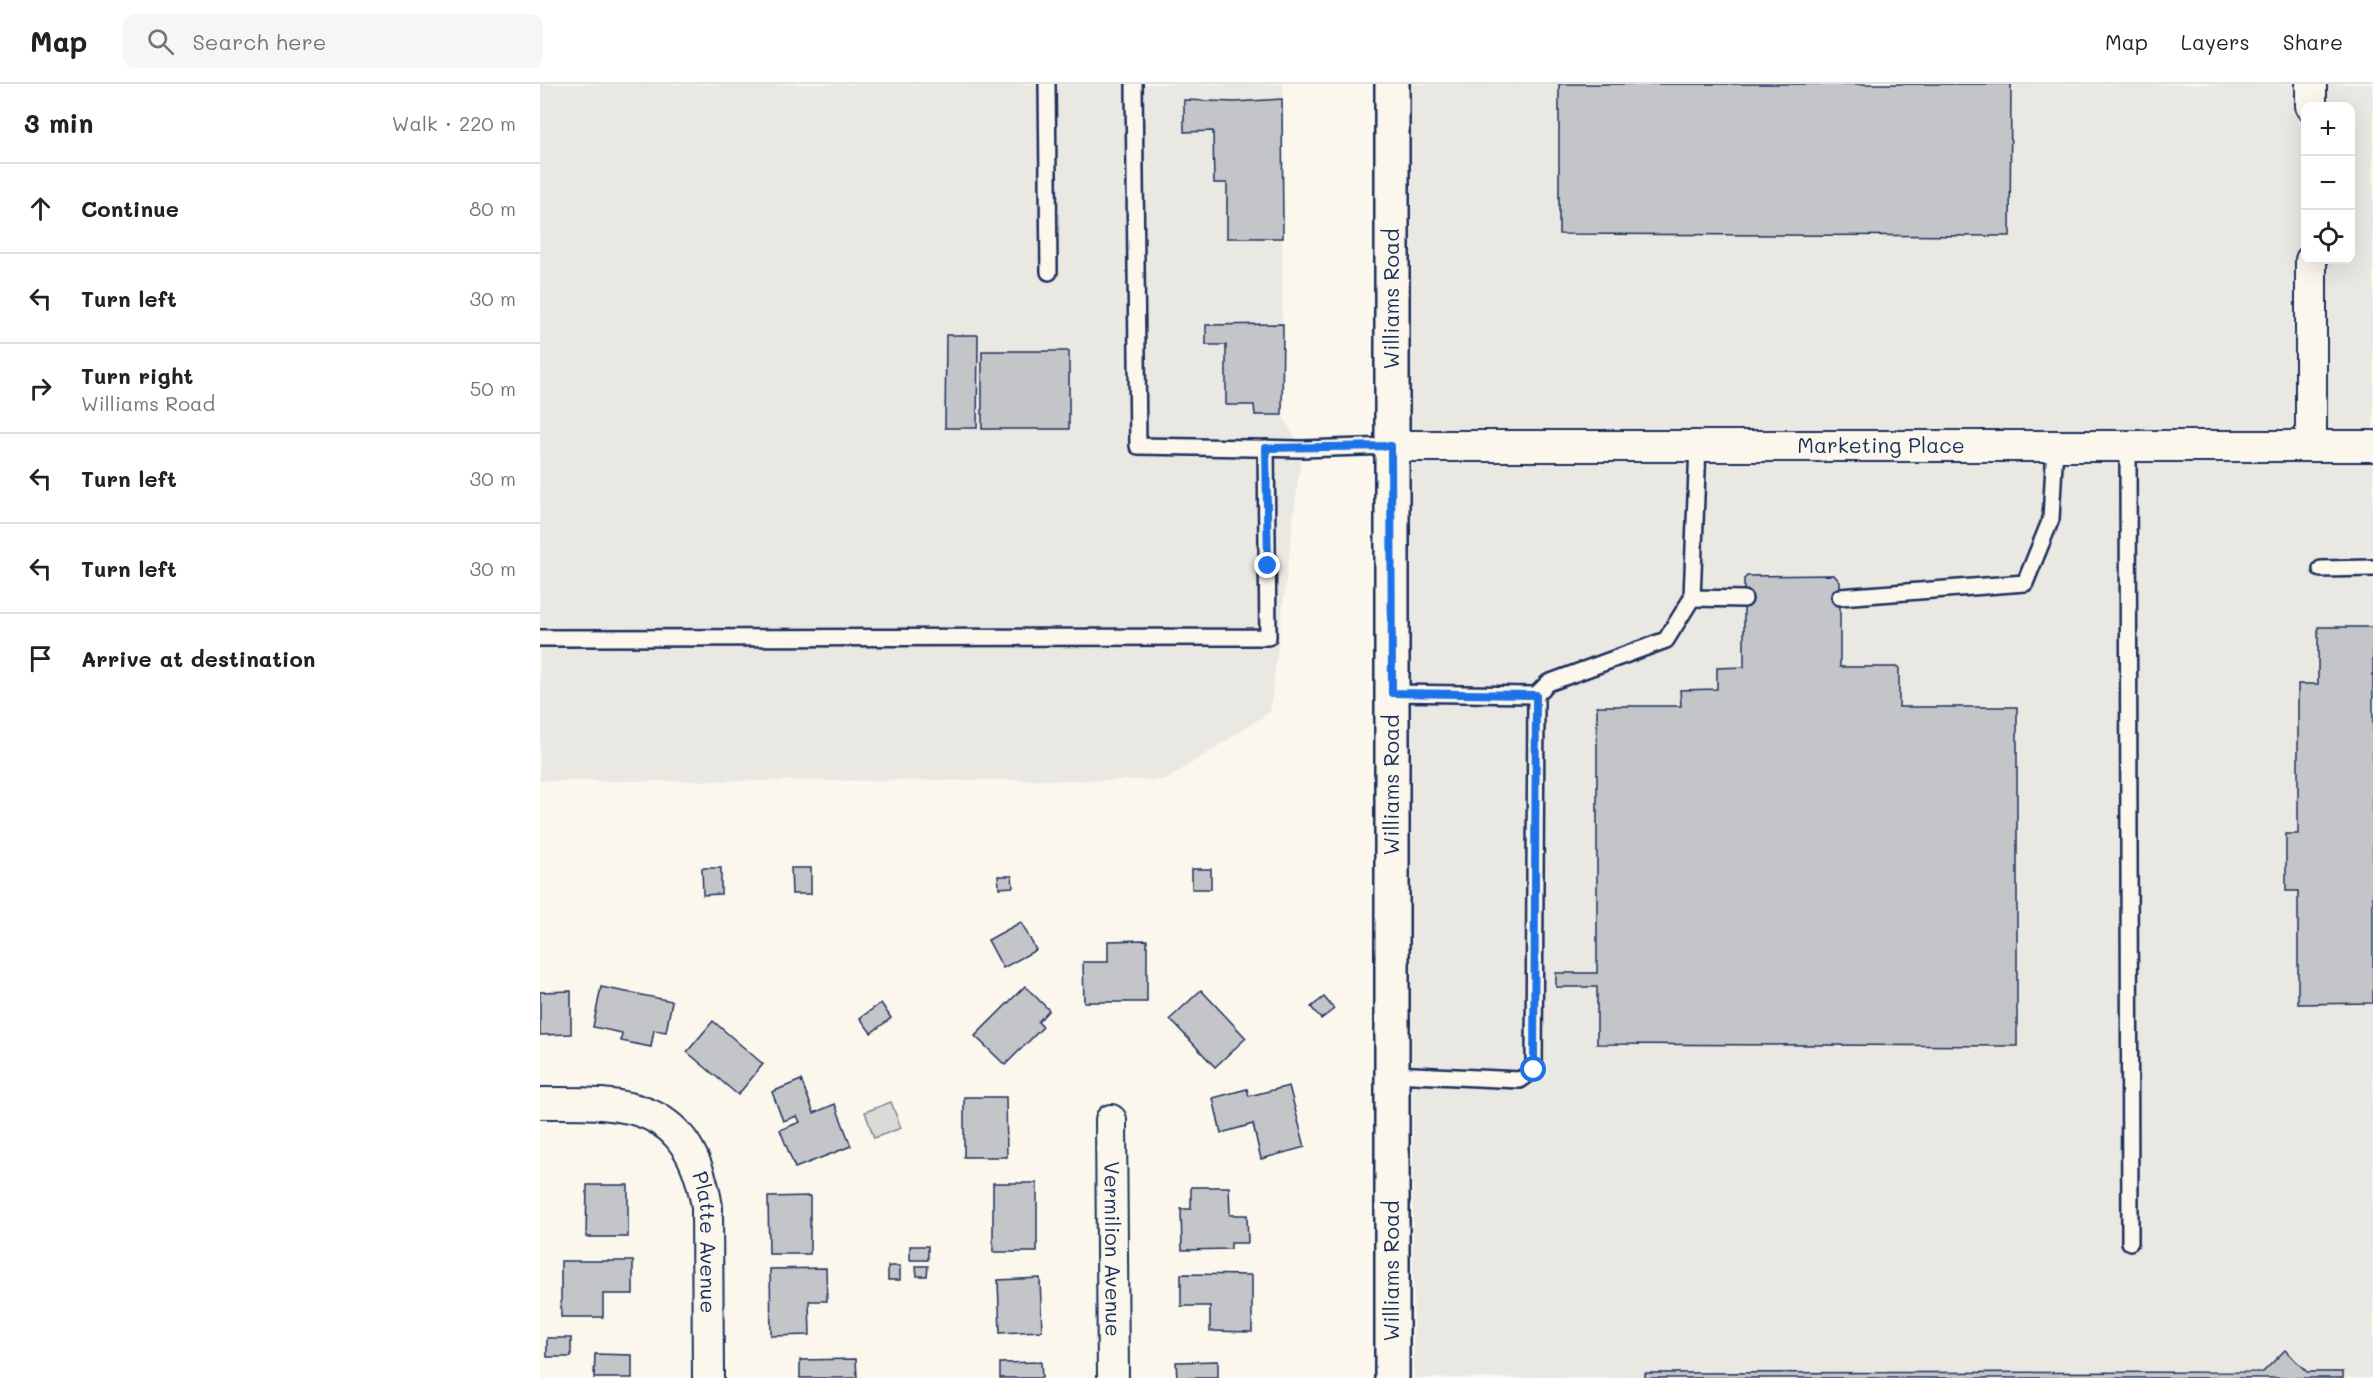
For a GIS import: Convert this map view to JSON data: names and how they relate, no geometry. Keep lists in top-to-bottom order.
{
  "streets": {
    "main road": ["Williams Road"],
    "street": ["Marketing Place", "Platte Avenue", "Vermilion Avenue"]
  },
  "crossings": [
    ["Williams Road", "Marketing Place"]
  ],
  "page": {
    "header": "Map",
    "search": "Search here",
    "nav": ["Map", "Layers", "Share"],
    "heading": ["3 min", "Walk · 220 m"],
    "map_buttons": ["+", "−"],
    "list": [
      ["Continue", "80 m"],
      ["Turn left", "30 m"],
      ["Turn right", "Williams Road", "50 m"],
      ["Turn left", "30 m"],
      ["Turn left", "30 m"],
      "Arrive at destination"
    ]
  }
}
